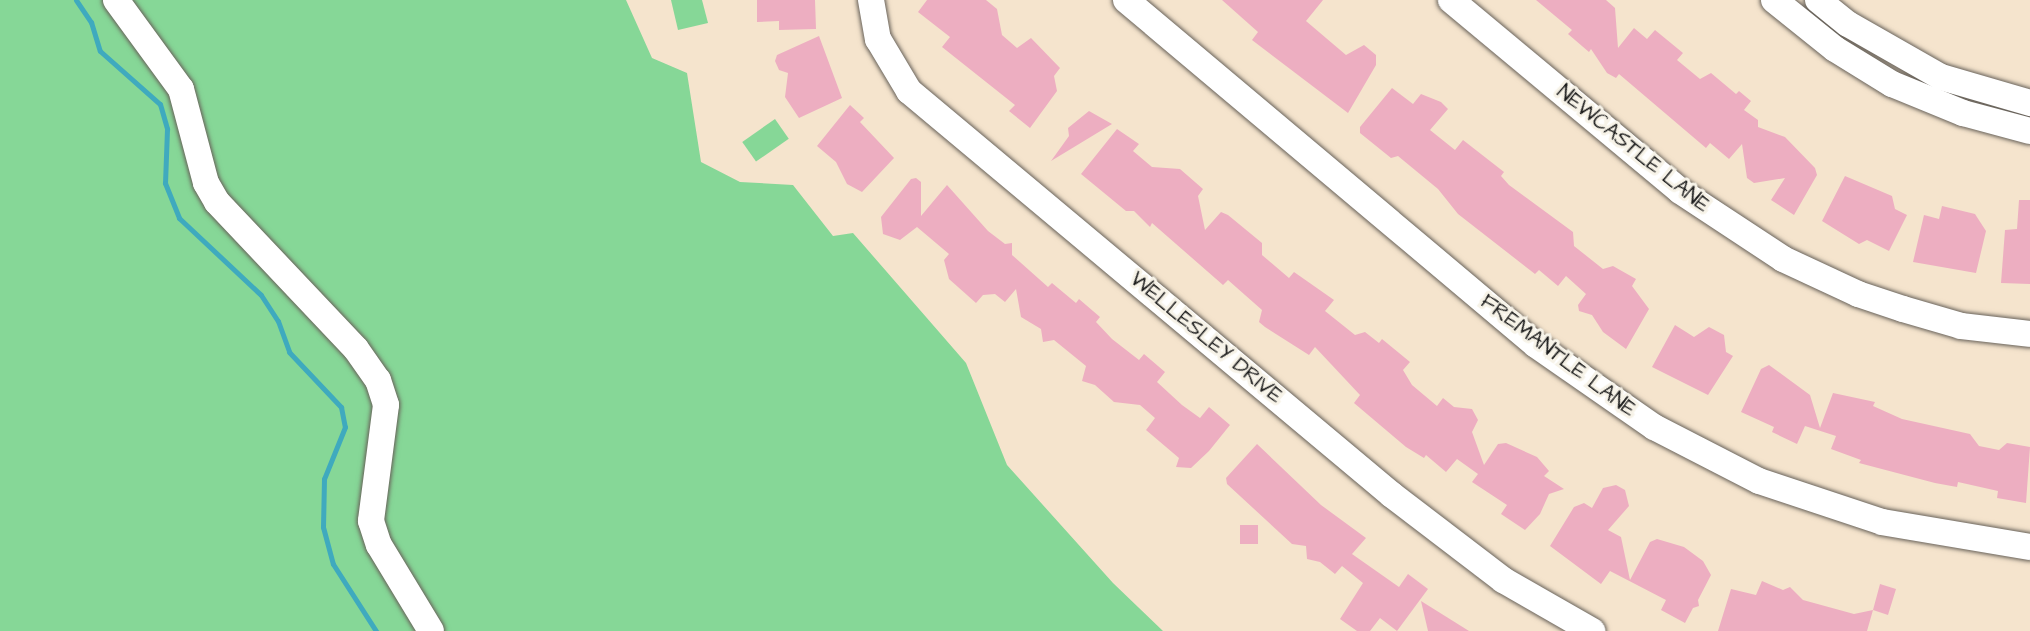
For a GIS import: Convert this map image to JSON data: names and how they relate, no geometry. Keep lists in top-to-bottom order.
{
  "streets": {
    "street": ["NEWCASTLE LANE", "WELLESLEY DRIVE", "FREMANTLE LANE"]
  }
}
